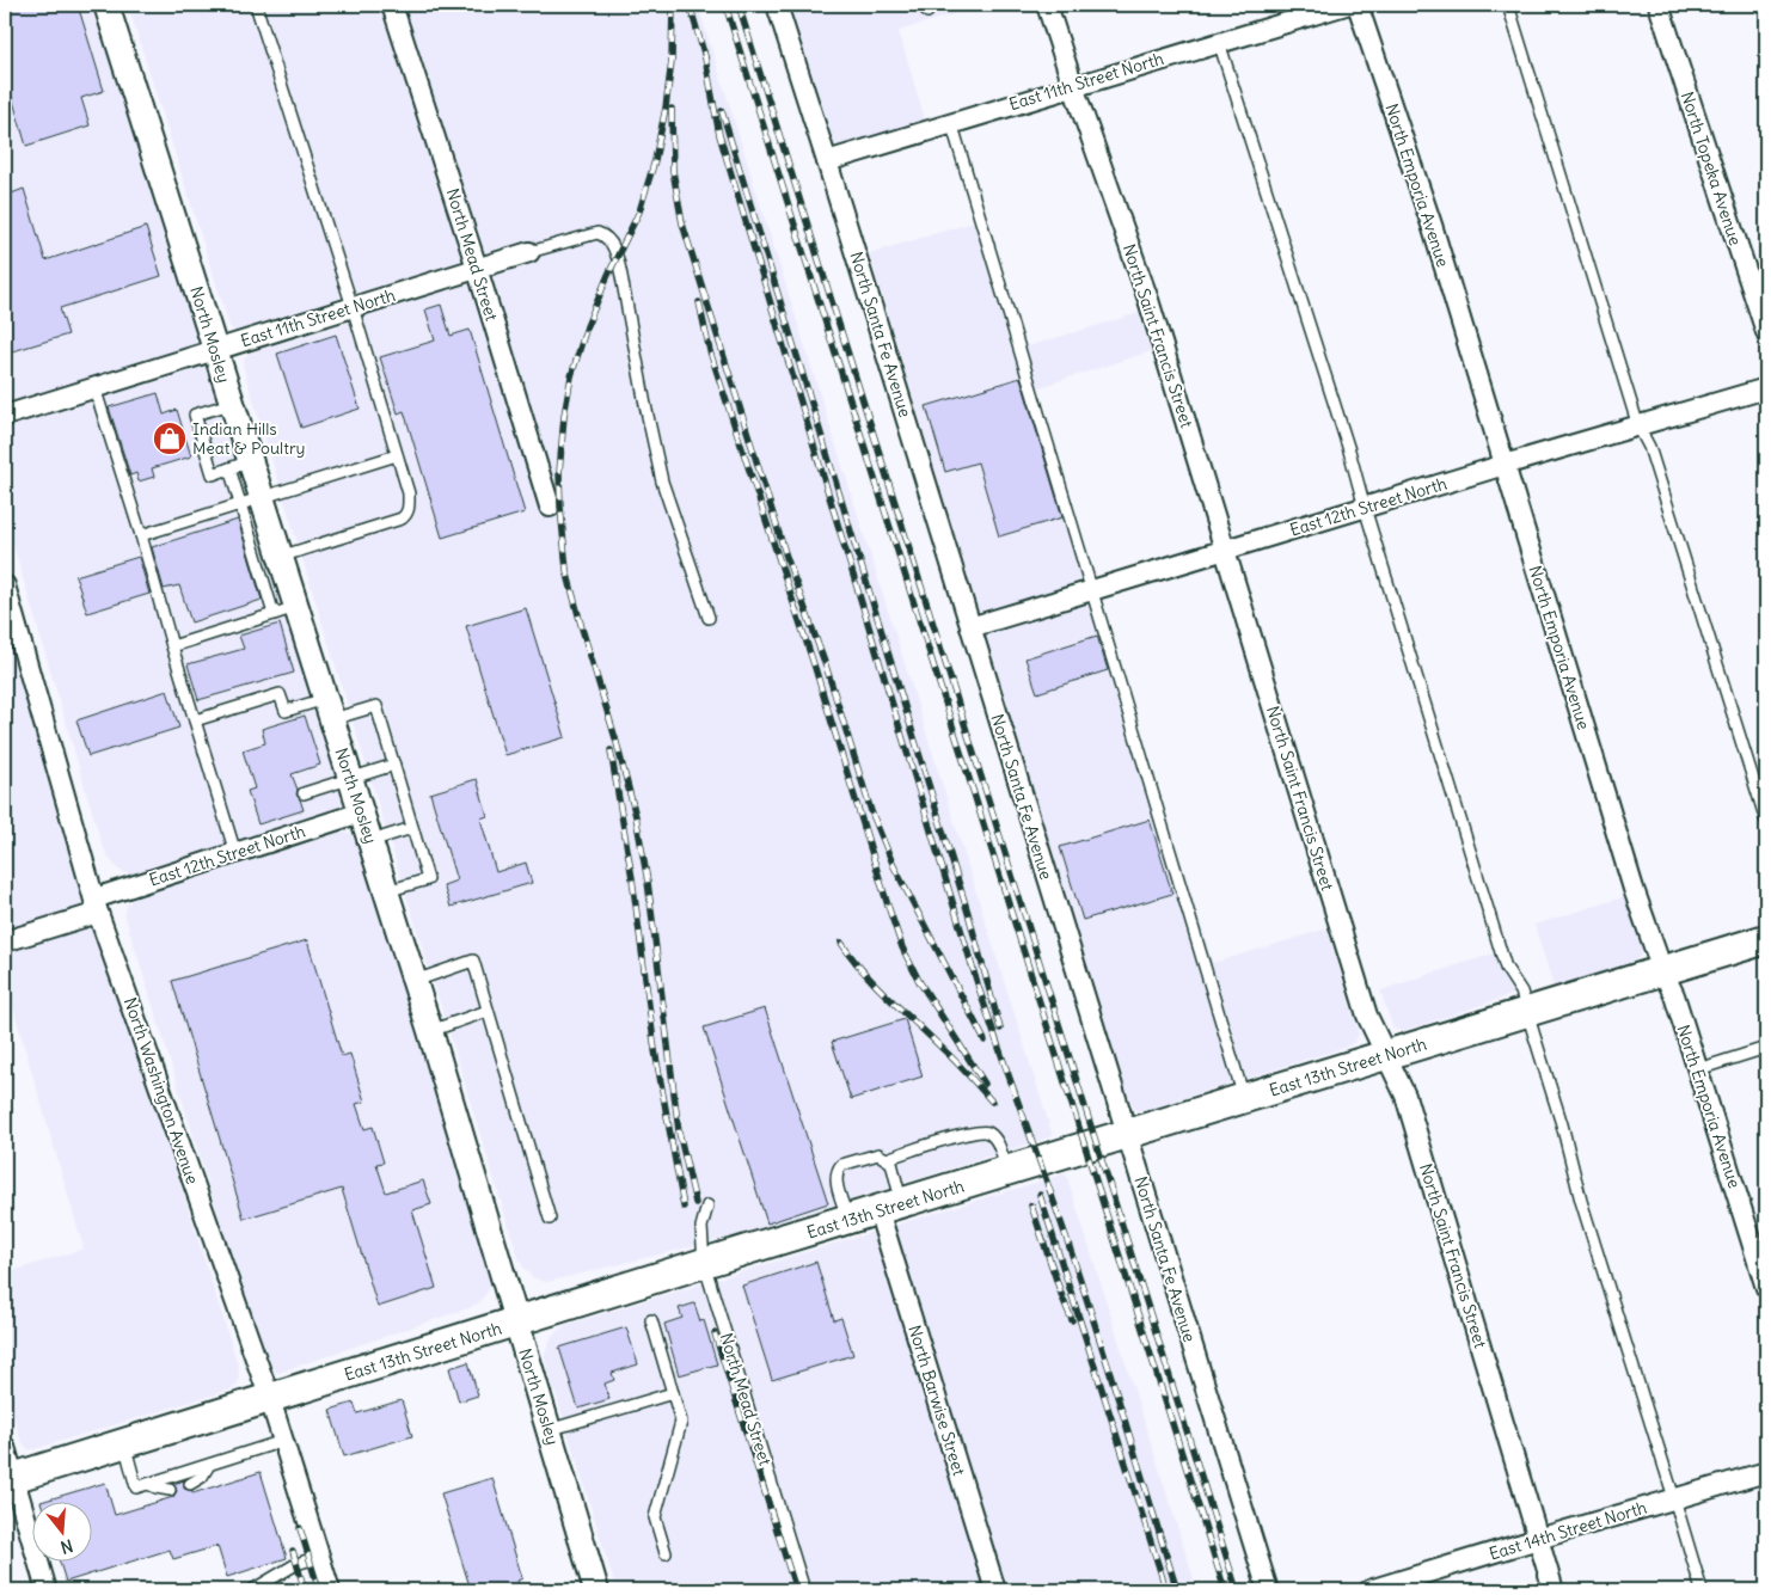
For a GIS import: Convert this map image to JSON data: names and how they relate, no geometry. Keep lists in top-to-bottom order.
{
  "streets": {
    "main road": ["East 13th Street North"],
    "street": [
      "East 11th Street North",
      "North Topeka Avenue",
      "North Emporia Avenue",
      "North Mead Street",
      "North Mosley",
      "North Santa Fe Avenue",
      "North Saint Francis Street",
      "East 12th Street North",
      "North Washington Avenue",
      "North Barwise Street",
      "East 14th Street North"
    ]
  },
  "crossings": [
    ["East 11th Street North", "North Mead Street"],
    ["East 11th Street North", "North Mosley"],
    ["East 11th Street North", "North Santa Fe Avenue"],
    ["East 11th Street North", "North Saint Francis Street"],
    ["North Emporia Avenue", "East 12th Street North"],
    ["North Emporia Avenue", "East 13th Street North"],
    ["North Mead Street", "East 13th Street North"],
    ["North Mosley", "East 12th Street North"],
    ["North Mosley", "East 13th Street North"],
    ["North Santa Fe Avenue", "East 12th Street North"],
    ["North Santa Fe Avenue", "East 13th Street North"],
    ["North Saint Francis Street", "East 12th Street North"],
    ["North Saint Francis Street", "East 13th Street North"],
    ["North Saint Francis Street", "East 14th Street North"],
    ["East 12th Street North", "North Washington Avenue"],
    ["East 13th Street North", "North Washington Avenue"],
    ["East 13th Street North", "North Barwise Street"]
  ],
  "places": {
    "shop": ["Indian Hills Meat & Poultry"]
  },
  "north": "bottom"
}
